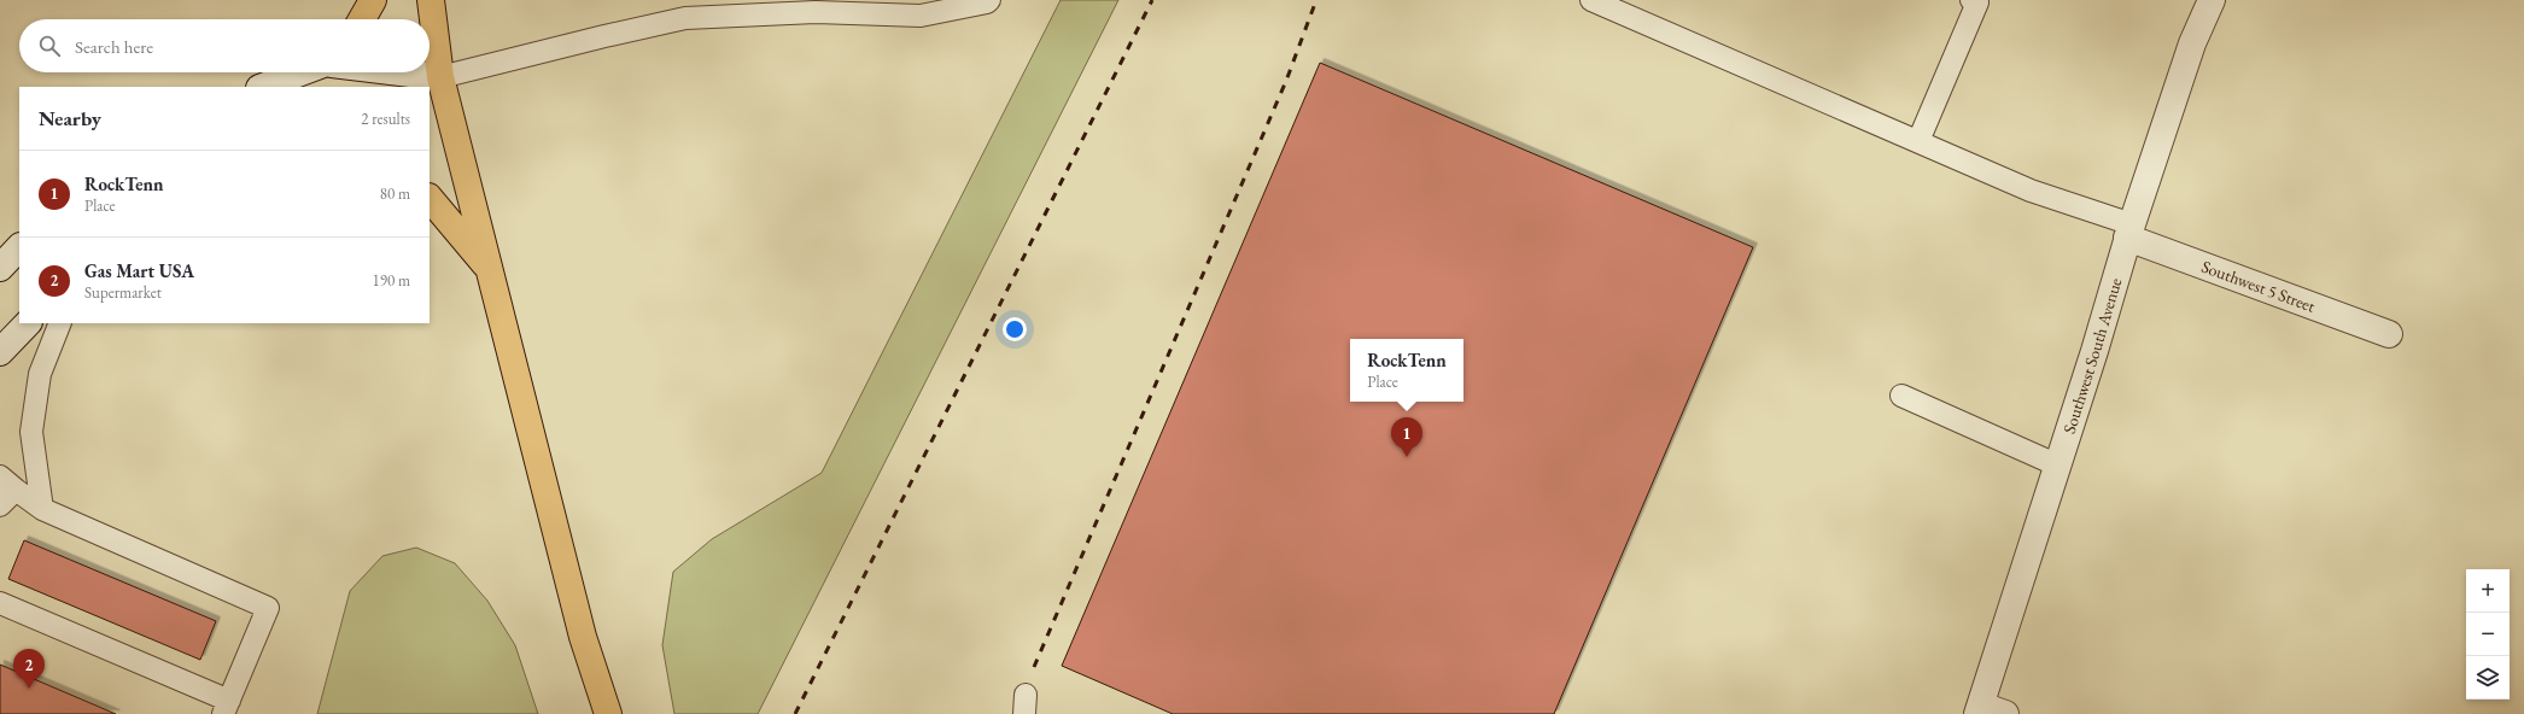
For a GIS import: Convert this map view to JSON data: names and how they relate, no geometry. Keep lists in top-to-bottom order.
{
  "streets": {
    "street": ["Southwest 5 Street", "Southwest South Avenue"]
  },
  "crossings": [
    ["Southwest 5 Street", "Southwest South Avenue"]
  ],
  "page": {
    "search": "Search here",
    "heading": ["Nearby", "2 results"],
    "list": [
      {
        "mark": "1",
        "name": "RockTenn",
        "note": "Place",
        "value": "80 m"
      },
      {
        "mark": "2",
        "name": "Gas Mart USA",
        "note": "Supermarket",
        "value": "190 m"
      }
    ],
    "popup": ["RockTenn", "Place"],
    "pins": ["1", "2"],
    "map_buttons": ["+", "−"]
  }
}
